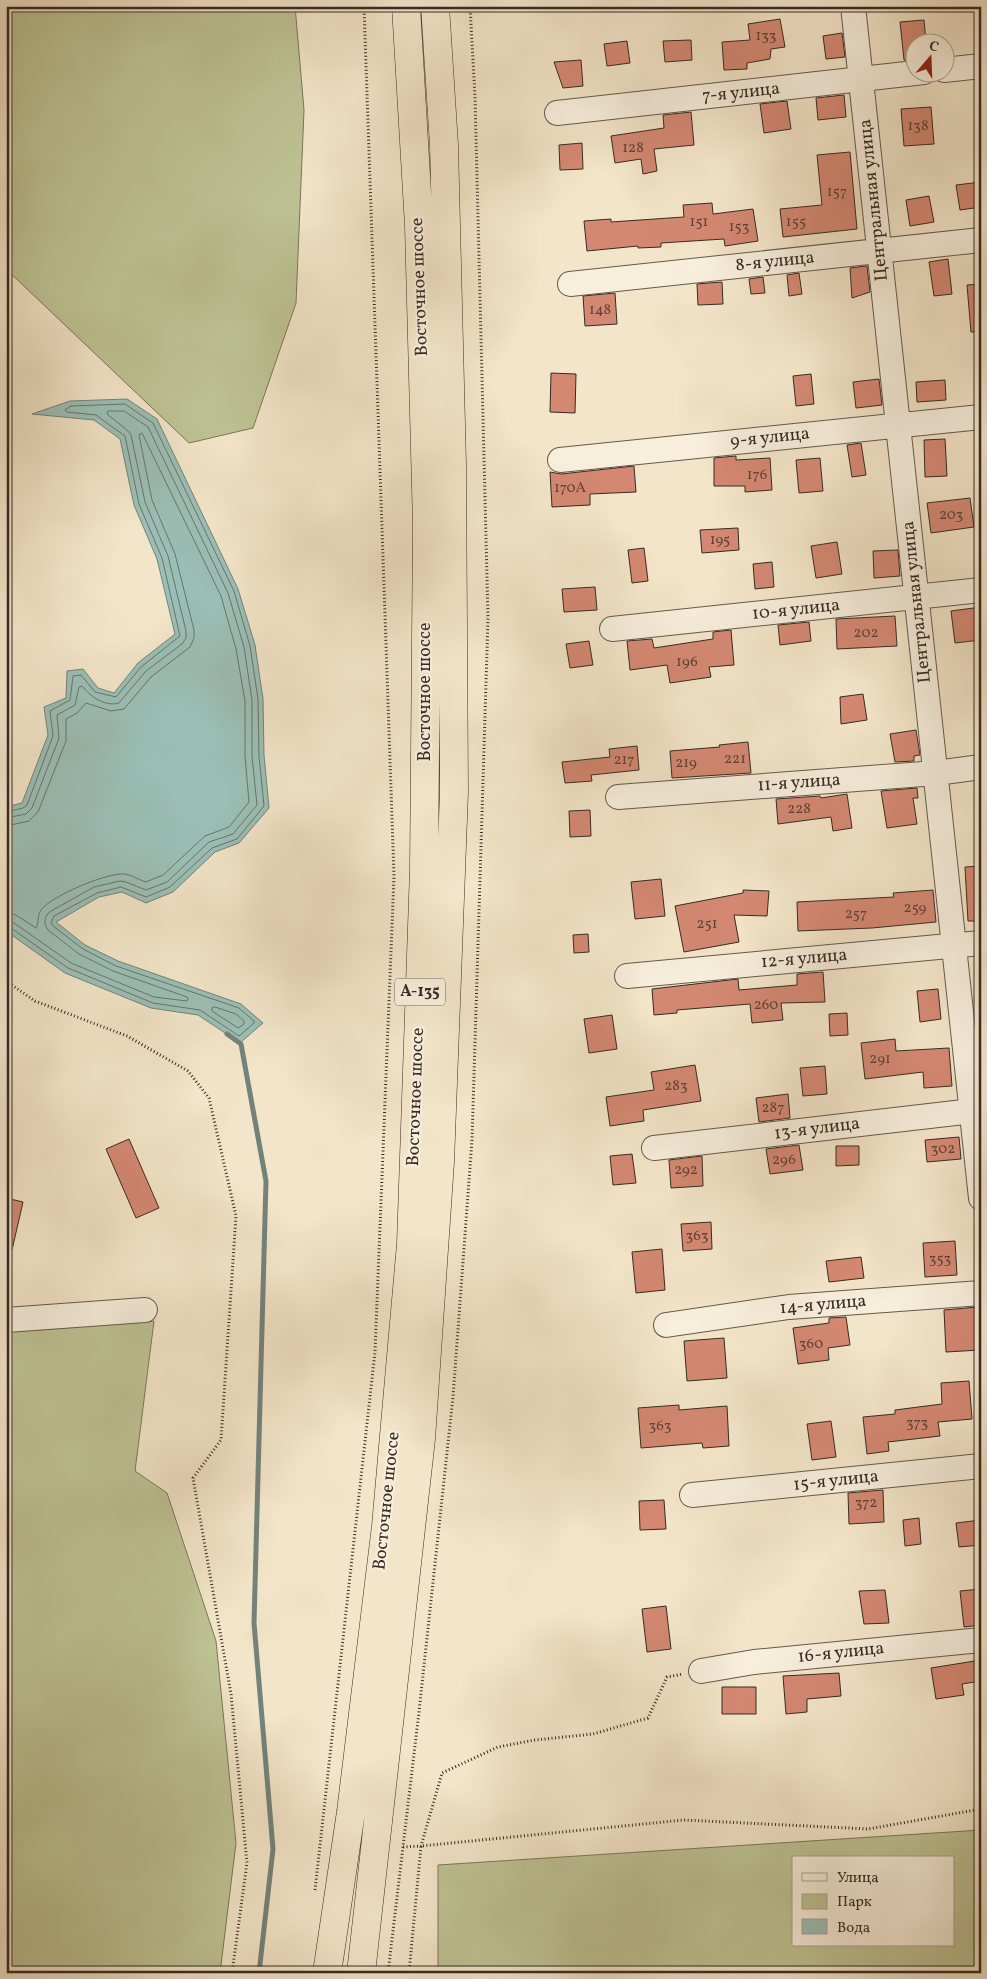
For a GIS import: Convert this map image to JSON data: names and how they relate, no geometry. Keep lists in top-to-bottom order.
{
  "streets": {
    "highway": ["Восточное шоссе", "А-135"],
    "street": [
      "7-я улица",
      "Центральная улица",
      "8-я улица",
      "9-я улица",
      "10-я улица",
      "11-я улица",
      "12-я улица",
      "13-я улица",
      "14-я улица",
      "15-я улица",
      "16-я улица"
    ]
  },
  "crossings": [
    ["7-я улица", "Центральная улица"],
    ["Центральная улица", "8-я улица"],
    ["Центральная улица", "9-я улица"],
    ["Центральная улица", "10-я улица"],
    ["Центральная улица", "11-я улица"],
    ["Центральная улица", "12-я улица"],
    ["Центральная улица", "13-я улица"]
  ],
  "house_numbers": [
    "133",
    "138",
    "128",
    "157",
    "151",
    "155",
    "153",
    "148",
    "176",
    "170А",
    "203",
    "195",
    "202",
    "196",
    "221",
    "217",
    "219",
    "228",
    "259",
    "257",
    "251",
    "260",
    "291",
    "283",
    "287",
    "302",
    "296",
    "292",
    "363",
    "353",
    "360",
    "373",
    "363",
    "372"
  ],
  "legend": ["Улица", "Парк", "Вода"],
  "north": "top"
}
